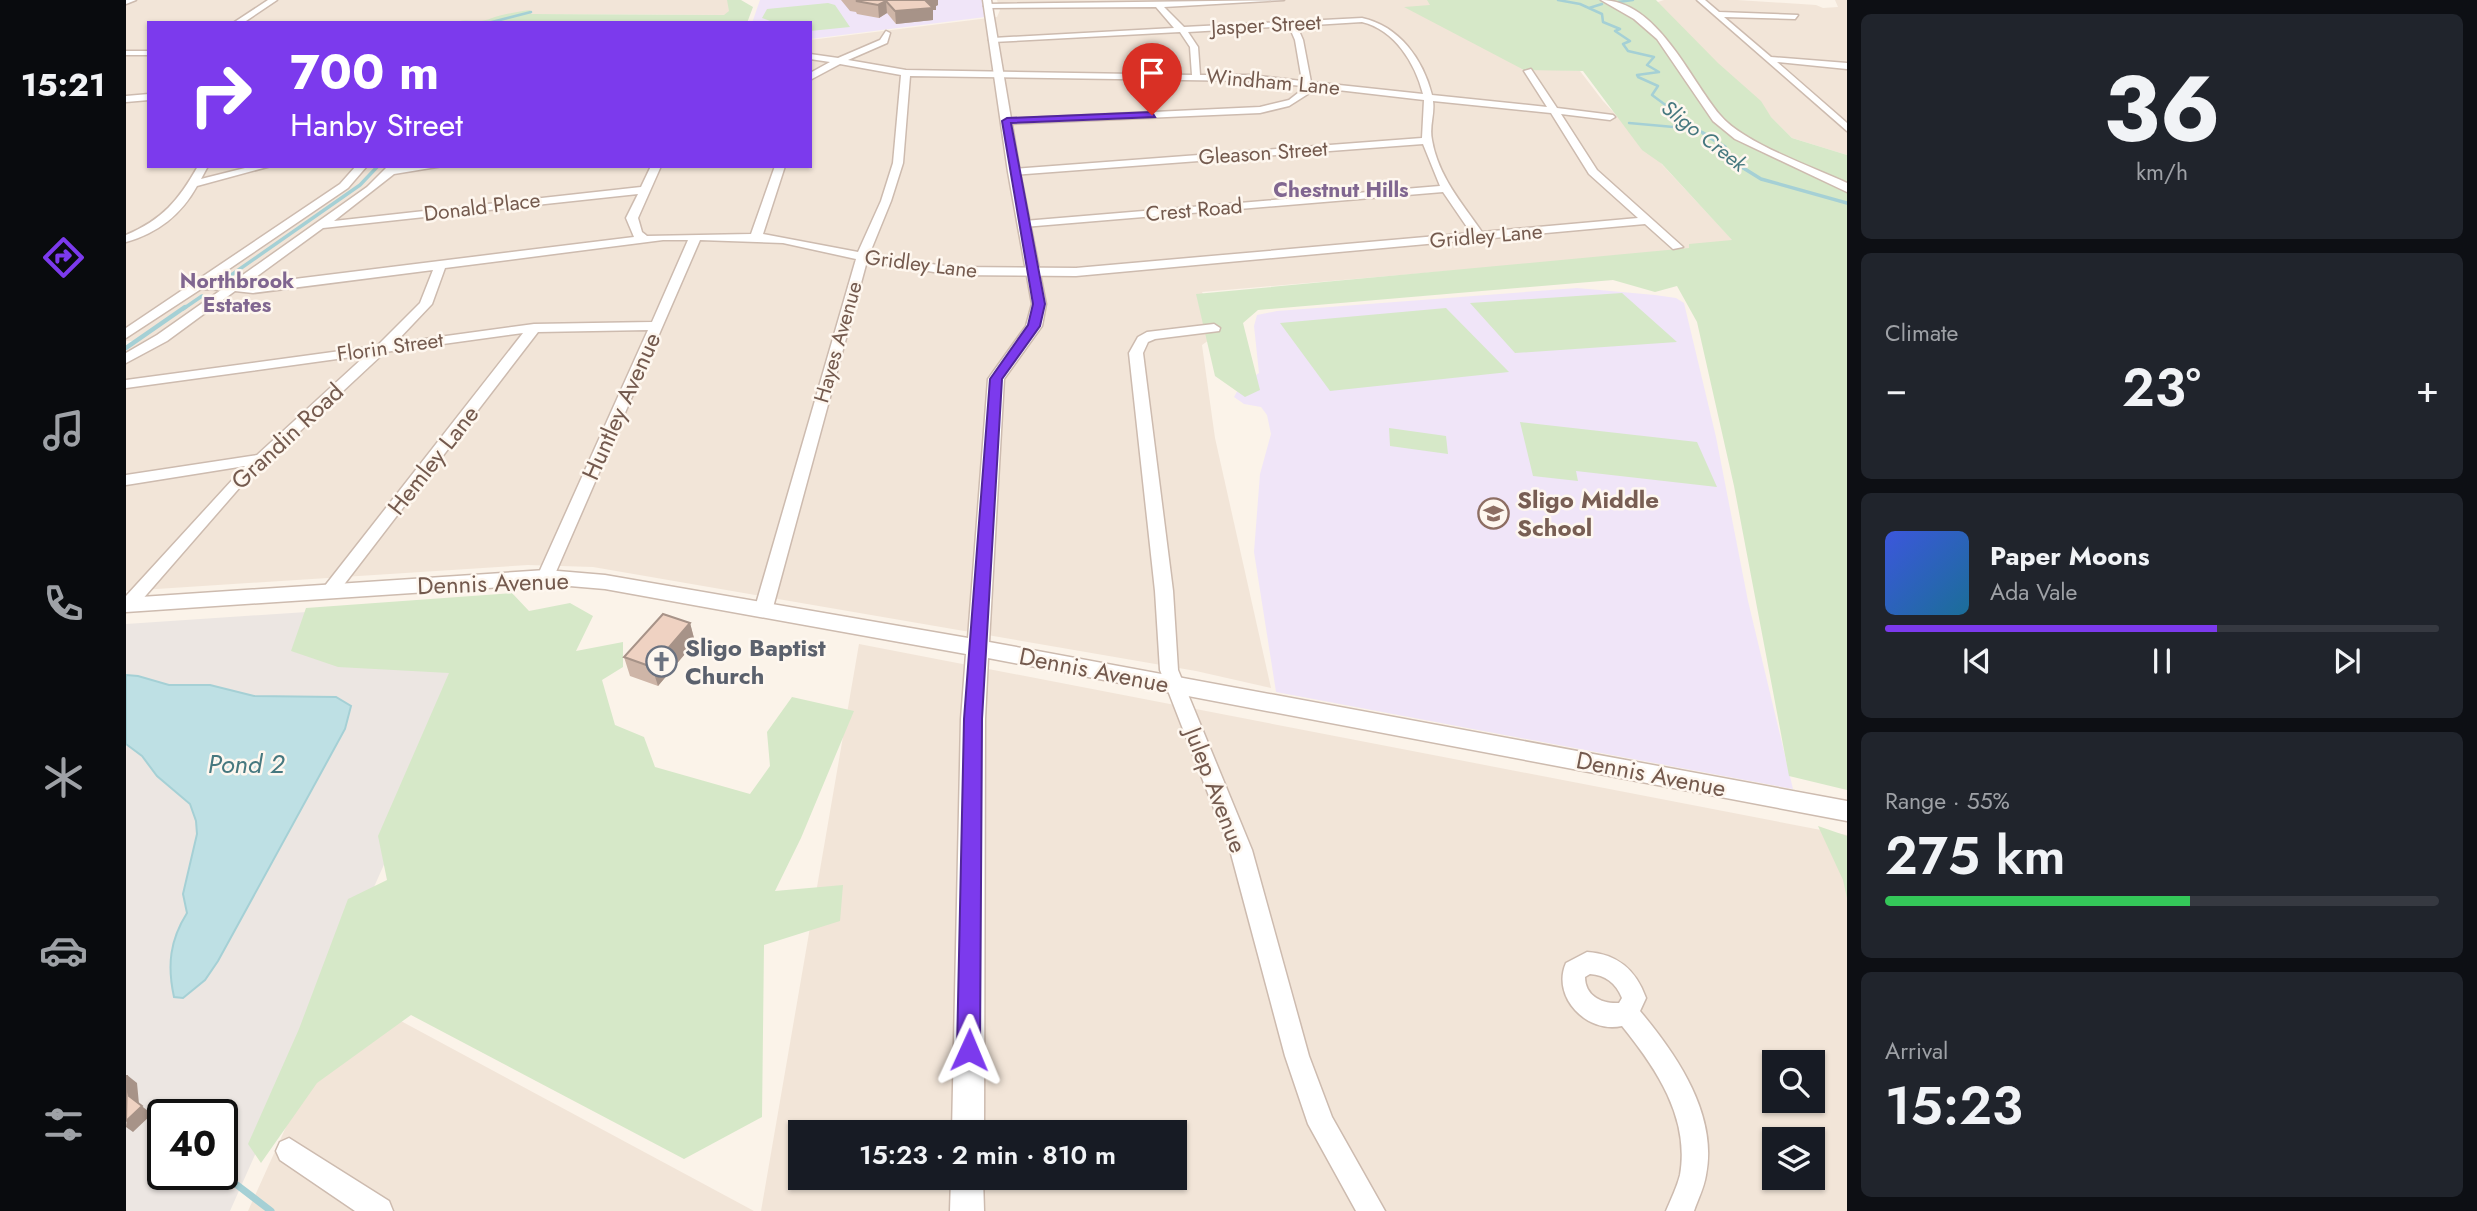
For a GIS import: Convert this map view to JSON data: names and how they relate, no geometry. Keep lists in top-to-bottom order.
{
  "streets": {
    "street": [
      "Jasper Street",
      "Windham Lane",
      "Gleason Street",
      "Donald Place",
      "Crest Road",
      "Gridley Lane",
      "Hayes Avenue",
      "Florin Street",
      "Huntley Avenue",
      "Grandin Road",
      "Hemley Lane",
      "Dennis Avenue",
      "Julep Avenue"
    ]
  },
  "crossings": [
    ["Jasper Street", "Windham Lane"],
    ["Windham Lane", "Hayes Avenue"],
    ["Gridley Lane", "Hayes Avenue"],
    ["Gridley Lane", "Huntley Avenue"],
    ["Gridley Lane", "Grandin Road"],
    ["Hayes Avenue", "Dennis Avenue"],
    ["Florin Street", "Huntley Avenue"],
    ["Florin Street", "Grandin Road"],
    ["Florin Street", "Hemley Lane"],
    ["Huntley Avenue", "Dennis Avenue"],
    ["Grandin Road", "Dennis Avenue"],
    ["Hemley Lane", "Dennis Avenue"],
    ["Dennis Avenue", "Julep Avenue"]
  ],
  "districts": ["Chestnut Hills", "Northbrook Estates"],
  "water": ["Sligo Creek", "Pond 2"],
  "places": {
    "school or university": ["Sligo Middle School"],
    "church": ["Sligo Baptist Church"]
  },
  "page": {
    "tabs": "15:21",
    "tile": [
      ["36", "km/h"],
      "Climate",
      ["Range · 55%", "275 km"],
      ["Arrival", "15:23"]
    ],
    "turn": ["700 m", "Hanby Street"],
    "heat": ["−", "23°", "+"],
    "song": ["Paper Moons", "Ada Vale"],
    "limit": "40",
    "trip": "15:23 · 2 min · 810 m"
  }
}
